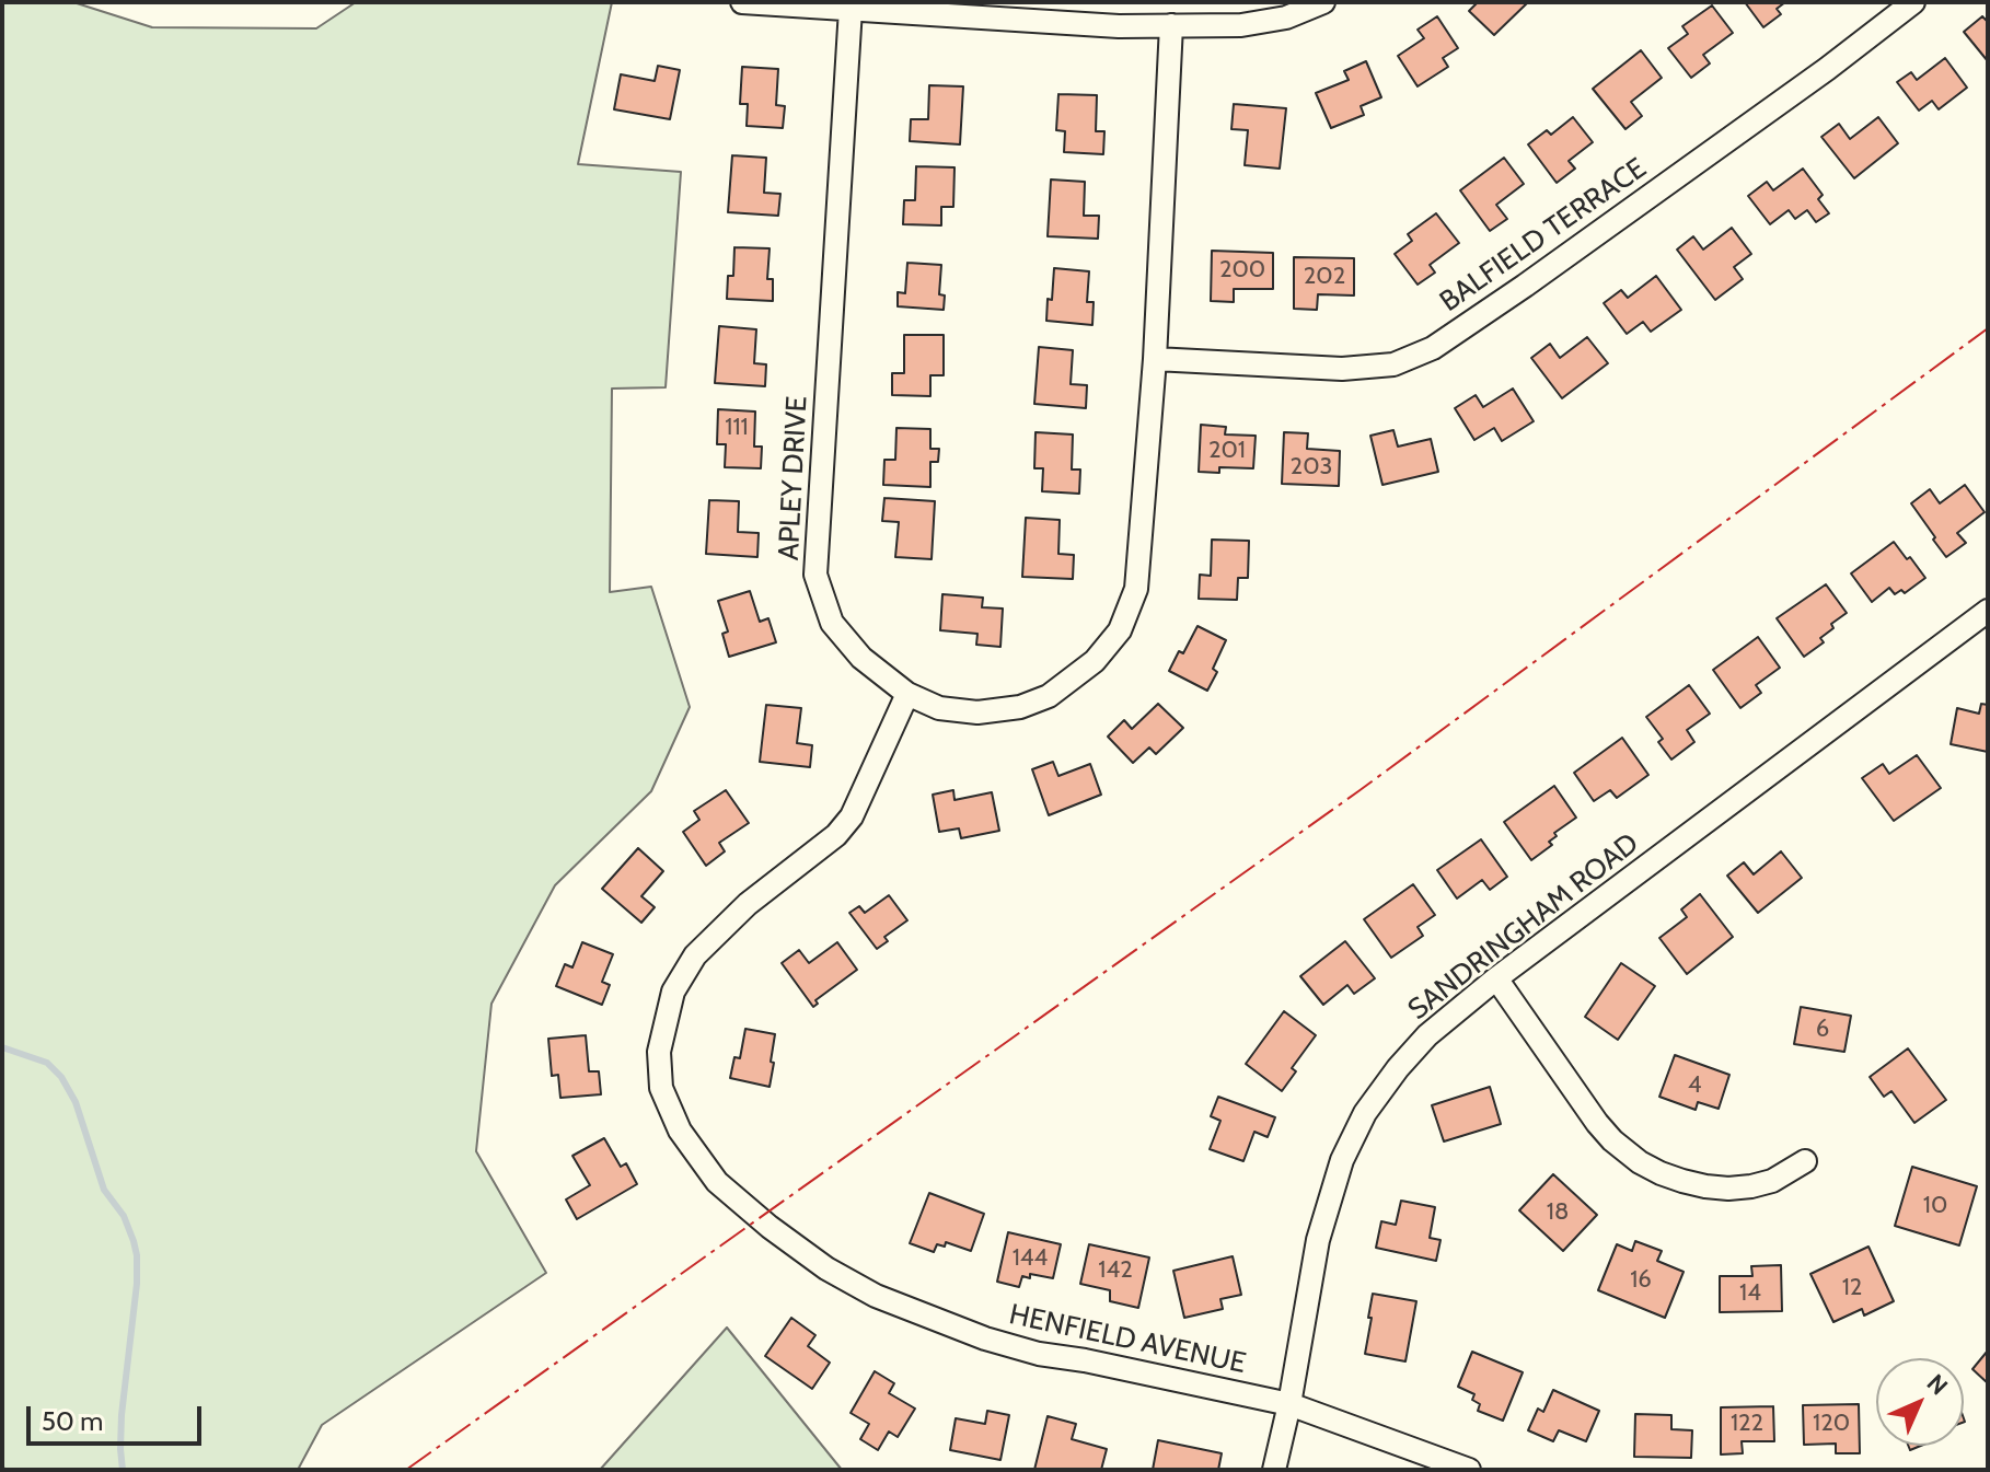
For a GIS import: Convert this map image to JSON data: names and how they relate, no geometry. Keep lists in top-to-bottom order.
{
  "streets": {
    "street": [
      "BALFIELD TERRACE",
      "APLEY DRIVE",
      "SANDRINGHAM ROAD",
      "HENFIELD AVENUE"
    ]
  },
  "crossings": [
    ["BALFIELD TERRACE", "APLEY DRIVE"],
    ["APLEY DRIVE", "HENFIELD AVENUE"],
    ["SANDRINGHAM ROAD", "HENFIELD AVENUE"]
  ],
  "house_numbers": [
    "200",
    "202",
    "111",
    "201",
    "203",
    "6",
    "4",
    "10",
    "18",
    "144",
    "142",
    "16",
    "12",
    "14",
    "122",
    "120"
  ],
  "scale_bar": "50 m",
  "north": "top right"
}
